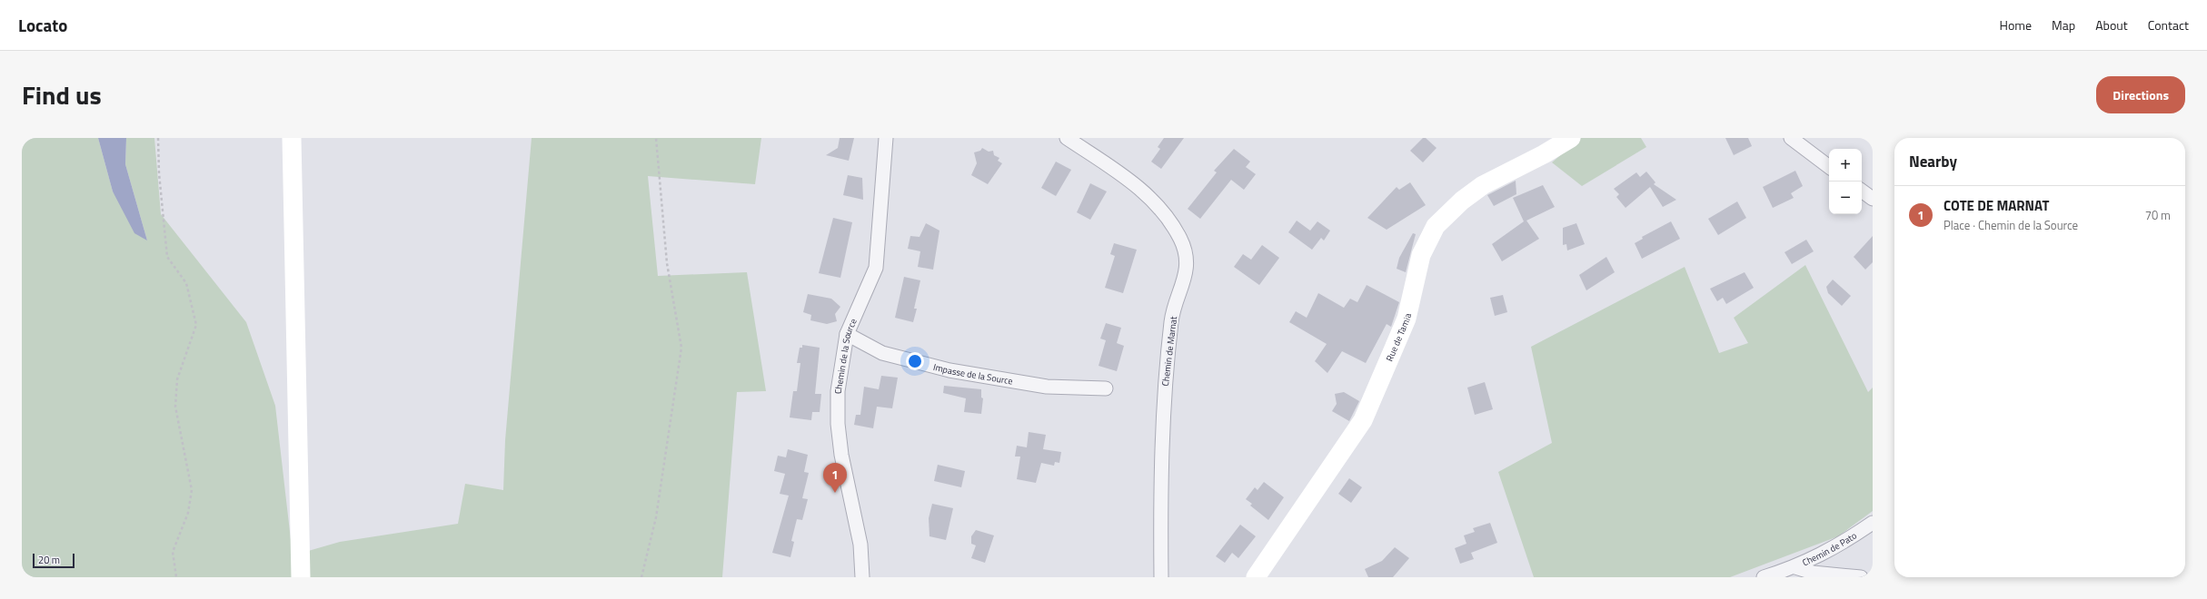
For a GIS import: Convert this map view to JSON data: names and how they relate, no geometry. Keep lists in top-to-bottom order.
{
  "streets": {
    "street": [
      "Rue de Tamia",
      "Chemin de Marnat",
      "Chemin de la Source",
      "Impasse de la Source",
      "Chemin de Pato"
    ]
  },
  "crossings": [
    ["Chemin de la Source", "Impasse de la Source"]
  ],
  "scale_bar": "20 m",
  "page": {
    "header": "Locato",
    "nav": [
      "Home",
      "Map",
      "About",
      "Contact"
    ],
    "title": "Find us",
    "buttons": "Directions",
    "heading": "Nearby",
    "map_buttons": ["+", "−"],
    "list": [
      {
        "mark": "1",
        "name": "COTE DE MARNAT",
        "note": "Place · Chemin de la Source",
        "value": "70 m"
      }
    ],
    "pins": "1",
    "scale": "20 m"
  }
}
